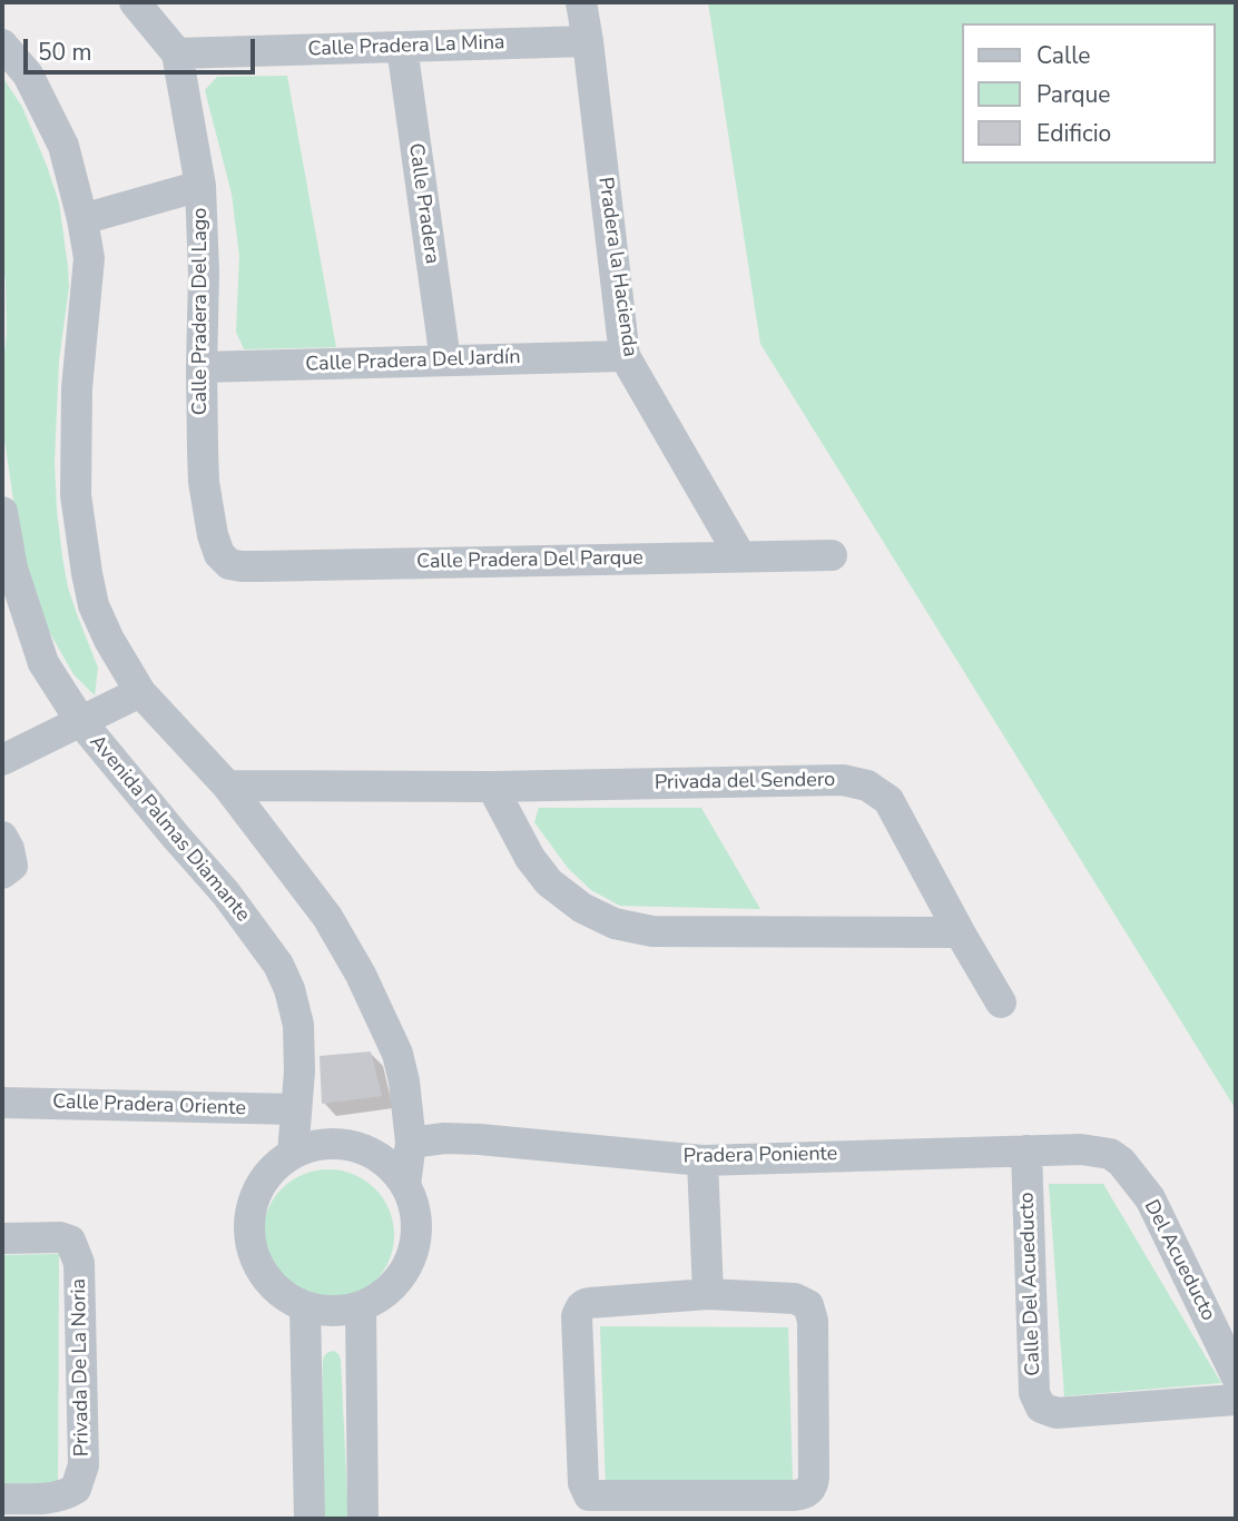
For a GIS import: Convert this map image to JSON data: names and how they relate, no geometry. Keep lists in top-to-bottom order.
{
  "streets": {
    "street": [
      "Calle Pradera La Mina",
      "Calle Pradera",
      "Pradera la Hacienda",
      "Calle Pradera Del Lago",
      "Calle Pradera Del Jardín",
      "Calle Pradera Del Parque",
      "Privada del Sendero",
      "Avenida Palmas Diamante",
      "Calle Pradera Oriente",
      "Pradera Poniente",
      "Del Acueducto",
      "Calle Del Acueducto",
      "Privada De La Noria"
    ]
  },
  "crossings": [
    ["Calle Pradera La Mina", "Calle Pradera"],
    ["Calle Pradera La Mina", "Pradera la Hacienda"],
    ["Calle Pradera La Mina", "Calle Pradera Del Lago"],
    ["Calle Pradera", "Calle Pradera Del Jardín"],
    ["Pradera la Hacienda", "Calle Pradera Del Jardín"],
    ["Pradera la Hacienda", "Calle Pradera Del Parque"],
    ["Calle Pradera Del Lago", "Calle Pradera Del Jardín"],
    ["Calle Pradera Del Lago", "Calle Pradera Del Parque"],
    ["Avenida Palmas Diamante", "Calle Pradera Oriente"],
    ["Pradera Poniente", "Del Acueducto"],
    ["Pradera Poniente", "Calle Del Acueducto"]
  ],
  "legend": ["Calle", "Parque", "Edificio"],
  "scale_bar": "50 m"
}
